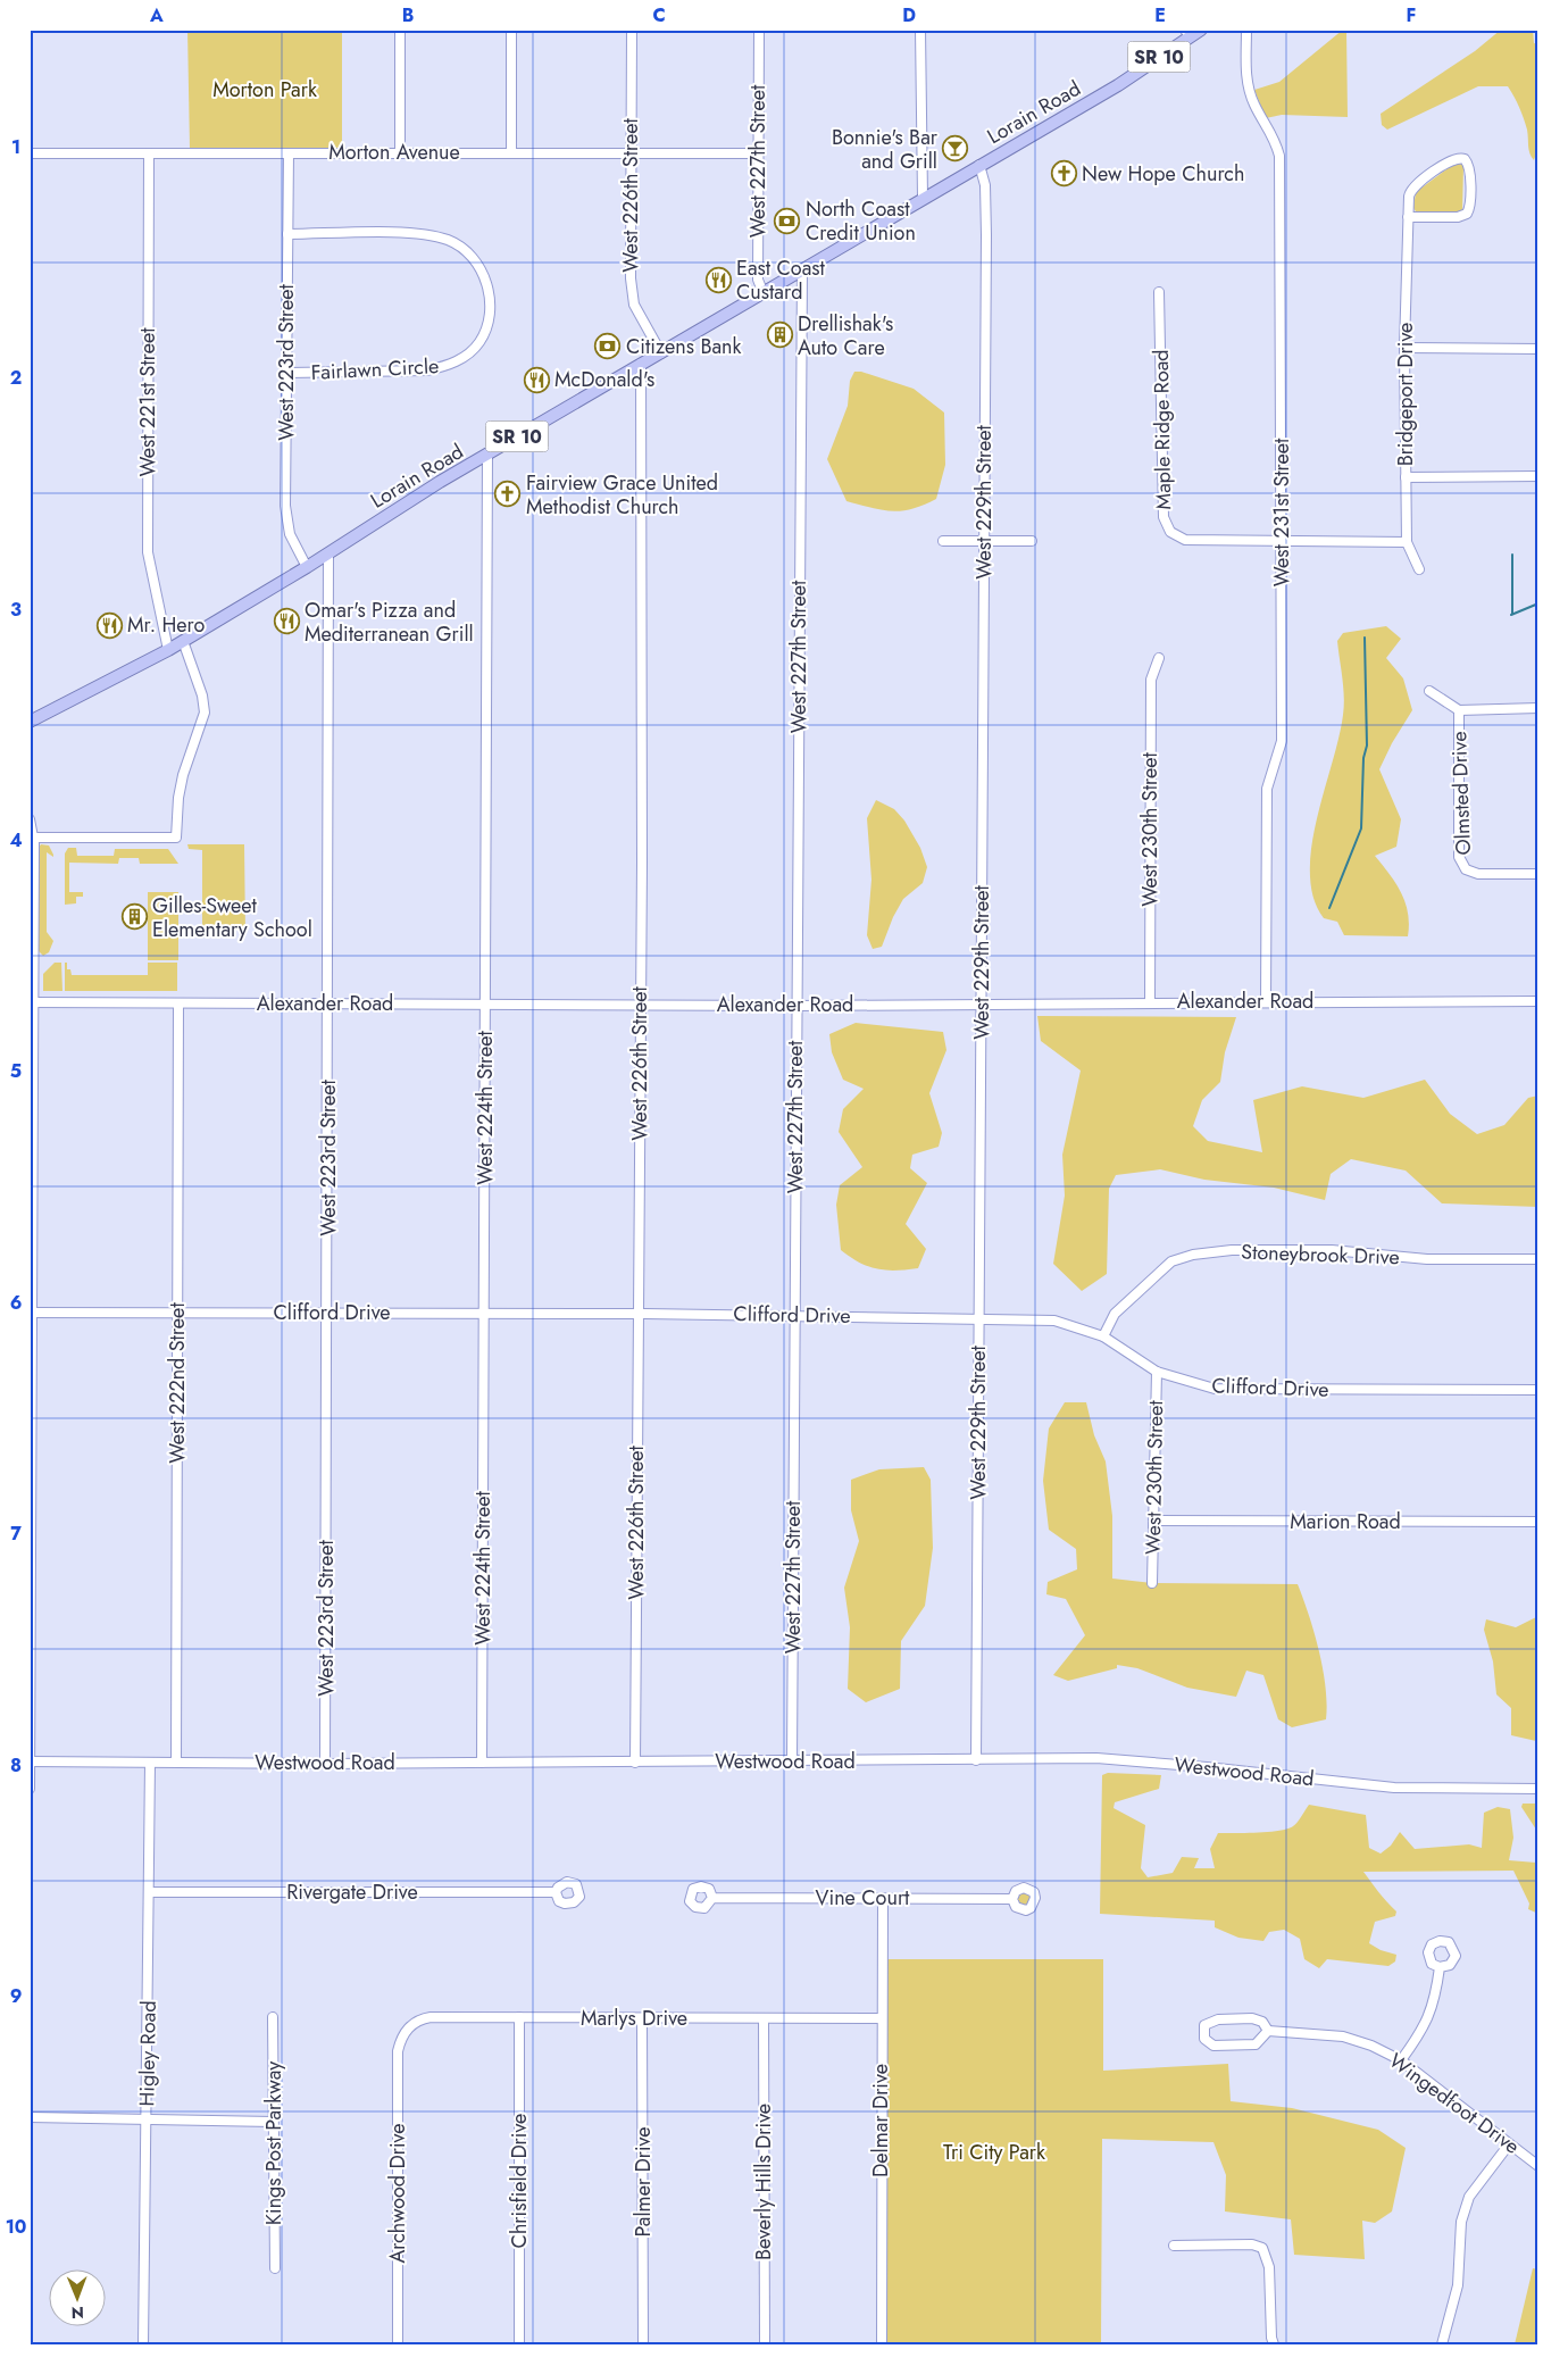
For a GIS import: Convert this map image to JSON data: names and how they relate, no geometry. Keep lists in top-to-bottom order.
{
  "streets": {
    "main road": ["SR 10", "Lorain Road"],
    "street": [
      "Morton Avenue",
      "West 227th Street",
      "West 226th Street",
      "West 223rd Street",
      "Fairlawn Circle",
      "Bridgeport Drive",
      "West 221st Street",
      "Maple Ridge Road",
      "West 229th Street",
      "West 231st Street",
      "Olmsted Drive",
      "West 230th Street",
      "Alexander Road",
      "West 224th Street",
      "Stoneybrook Drive",
      "Clifford Drive",
      "West 222nd Street",
      "Marion Road",
      "Westwood Road",
      "Rivergate Drive",
      "Vine Court",
      "Marlys Drive",
      "Higley Road",
      "Wingedfoot Drive",
      "Delmar Drive",
      "Kings Post Parkway",
      "Chrisfield Drive",
      "Palmer Drive",
      "Beverly Hills Drive",
      "Archwood Drive"
    ]
  },
  "crossings": [
    ["Lorain Road", "West 227th Street"],
    ["Lorain Road", "West 226th Street"],
    ["Lorain Road", "West 223rd Street"],
    ["Lorain Road", "West 221st Street"],
    ["Lorain Road", "West 229th Street"],
    ["Lorain Road", "West 224th Street"],
    ["Morton Avenue", "West 227th Street"],
    ["Morton Avenue", "West 226th Street"],
    ["Morton Avenue", "West 223rd Street"],
    ["Morton Avenue", "West 221st Street"],
    ["West 227th Street", "Alexander Road"],
    ["West 227th Street", "Clifford Drive"],
    ["West 227th Street", "Westwood Road"],
    ["West 226th Street", "Alexander Road"],
    ["West 226th Street", "Clifford Drive"],
    ["West 226th Street", "Westwood Road"],
    ["West 223rd Street", "Fairlawn Circle"],
    ["West 223rd Street", "Alexander Road"],
    ["West 223rd Street", "Clifford Drive"],
    ["West 223rd Street", "Westwood Road"],
    ["Bridgeport Drive", "Maple Ridge Road"],
    ["Maple Ridge Road", "West 231st Street"],
    ["West 229th Street", "Alexander Road"],
    ["West 229th Street", "Clifford Drive"],
    ["West 229th Street", "Westwood Road"],
    ["West 231st Street", "Alexander Road"],
    ["West 230th Street", "Alexander Road"],
    ["West 230th Street", "Clifford Drive"],
    ["West 230th Street", "Marion Road"],
    ["Alexander Road", "West 224th Street"],
    ["Alexander Road", "West 222nd Street"],
    ["West 224th Street", "Clifford Drive"],
    ["West 224th Street", "Westwood Road"],
    ["Stoneybrook Drive", "Clifford Drive"],
    ["Clifford Drive", "West 222nd Street"],
    ["West 222nd Street", "Westwood Road"],
    ["Westwood Road", "Higley Road"],
    ["Rivergate Drive", "Higley Road"],
    ["Vine Court", "Delmar Drive"],
    ["Marlys Drive", "Delmar Drive"],
    ["Marlys Drive", "Chrisfield Drive"],
    ["Marlys Drive", "Palmer Drive"],
    ["Marlys Drive", "Beverly Hills Drive"],
    ["Marlys Drive", "Archwood Drive"]
  ],
  "parks": ["Morton Park", "Tri City Park"],
  "places": {
    "bar": ["Bonnie's Bar and Grill"],
    "church": ["New Hope Church", "Fairview Grace United Methodist Church"],
    "bank": ["North Coast Credit Union", "Citizens Bank"],
    "restaurant": [
      "East Coast Custard",
      "McDonald's",
      "Omar's Pizza and Mediterranean Grill",
      "Mr. Hero"
    ],
    "building": ["Drellishak's Auto Care", "Gilles-Sweet Elementary School"]
  },
  "north": "bottom",
  "grid": {
    "columns": [
      "A",
      "B",
      "C",
      "D",
      "E",
      "F"
    ],
    "rows": [
      "1",
      "2",
      "3",
      "4",
      "5",
      "6",
      "7",
      "8",
      "9",
      "10"
    ]
  }
}
